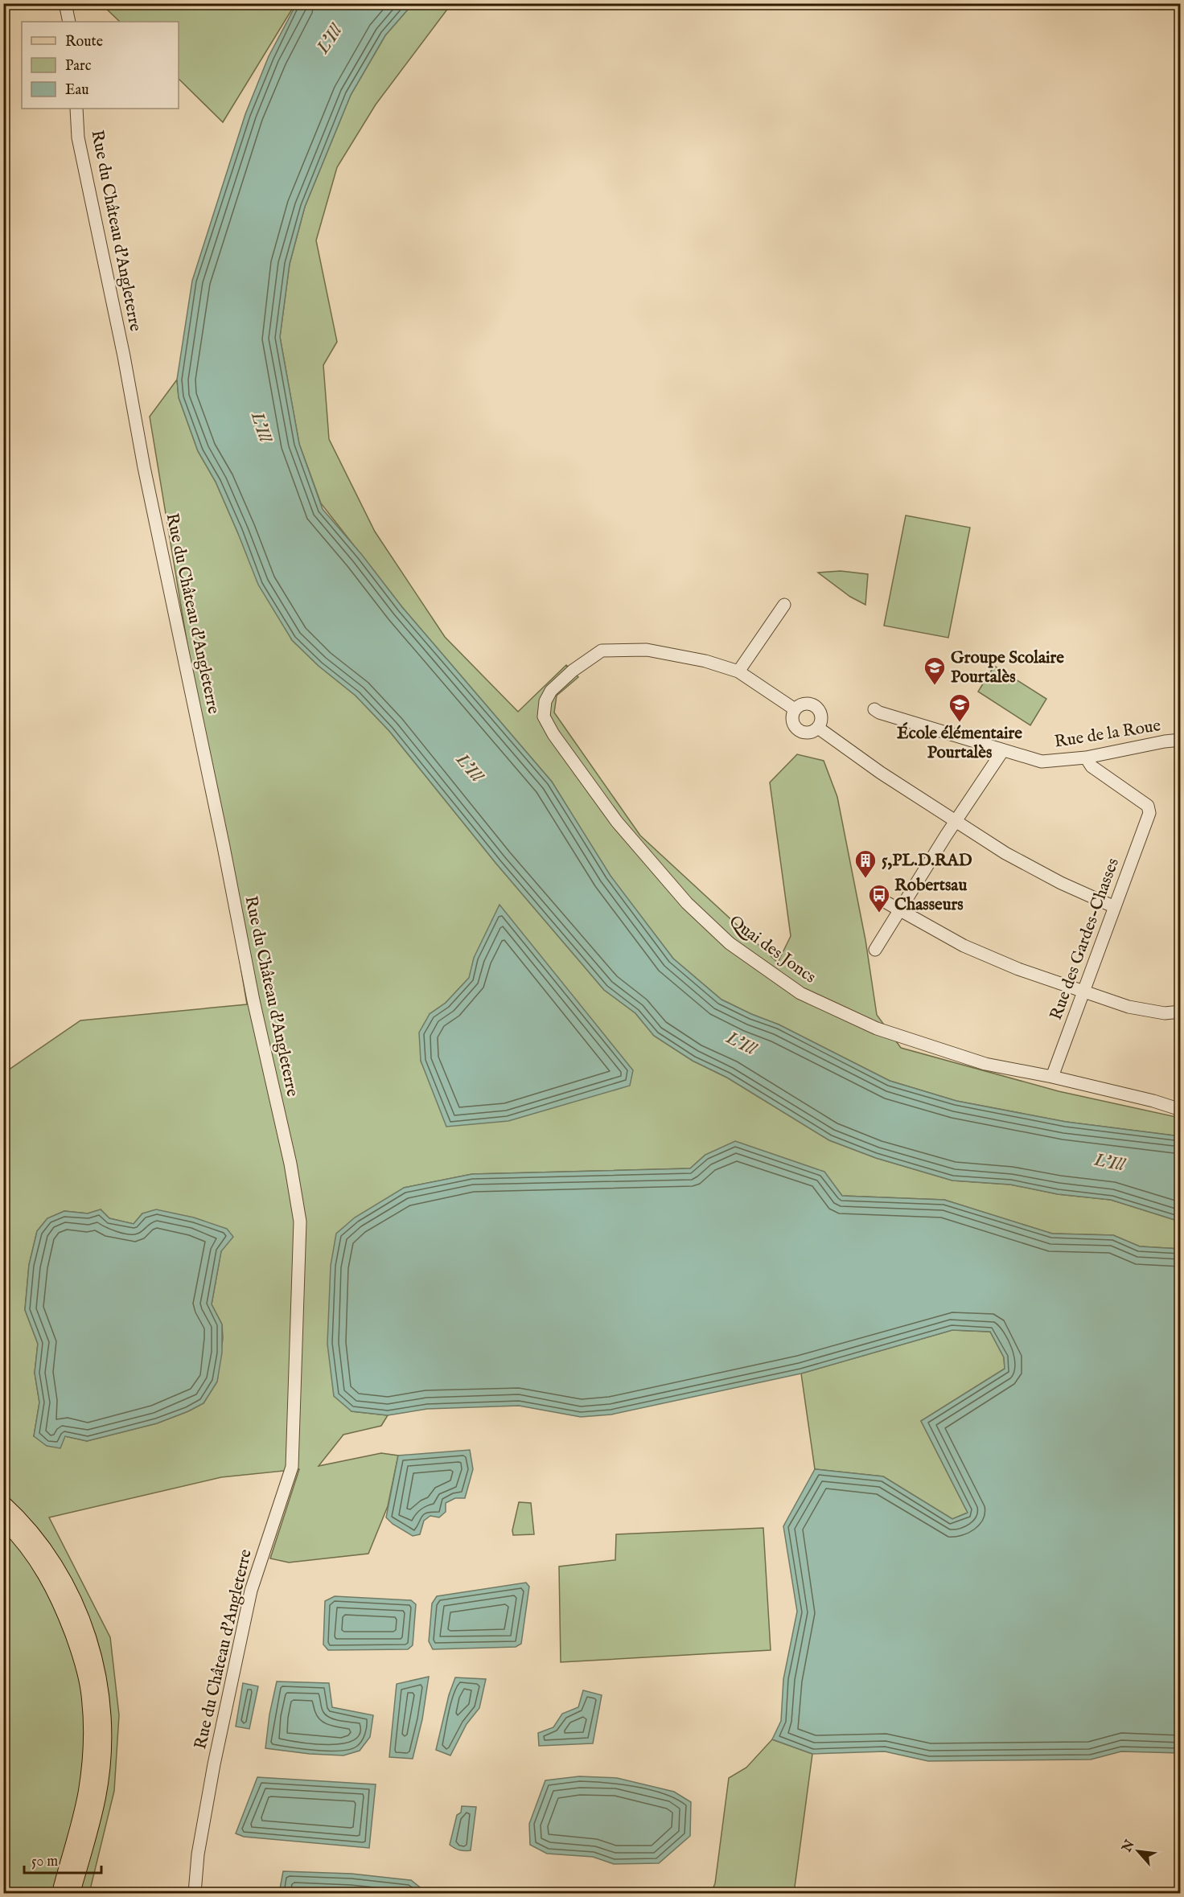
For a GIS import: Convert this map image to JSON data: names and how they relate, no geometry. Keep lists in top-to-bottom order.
{
  "streets": {
    "street": [
      "Rue du Château d'Angleterre",
      "Rue de la Roue",
      "Rue des Gardes-Chasses",
      "Quai des Joncs"
    ]
  },
  "crossings": [
    ["Rue de la Roue", "Rue des Gardes-Chasses"],
    ["Rue des Gardes-Chasses", "Quai des Joncs"]
  ],
  "water": ["L'Ill"],
  "places": {
    "school or university": ["Groupe Scolaire Pourtalès", "École élémentaire Pourtalès"],
    "building": ["5,PL.D.RAD"],
    "bus stop": ["Robertsau Chasseurs"]
  },
  "legend": ["Route", "Parc", "Eau"],
  "scale_bar": "50 m",
  "north": "top left"
}
